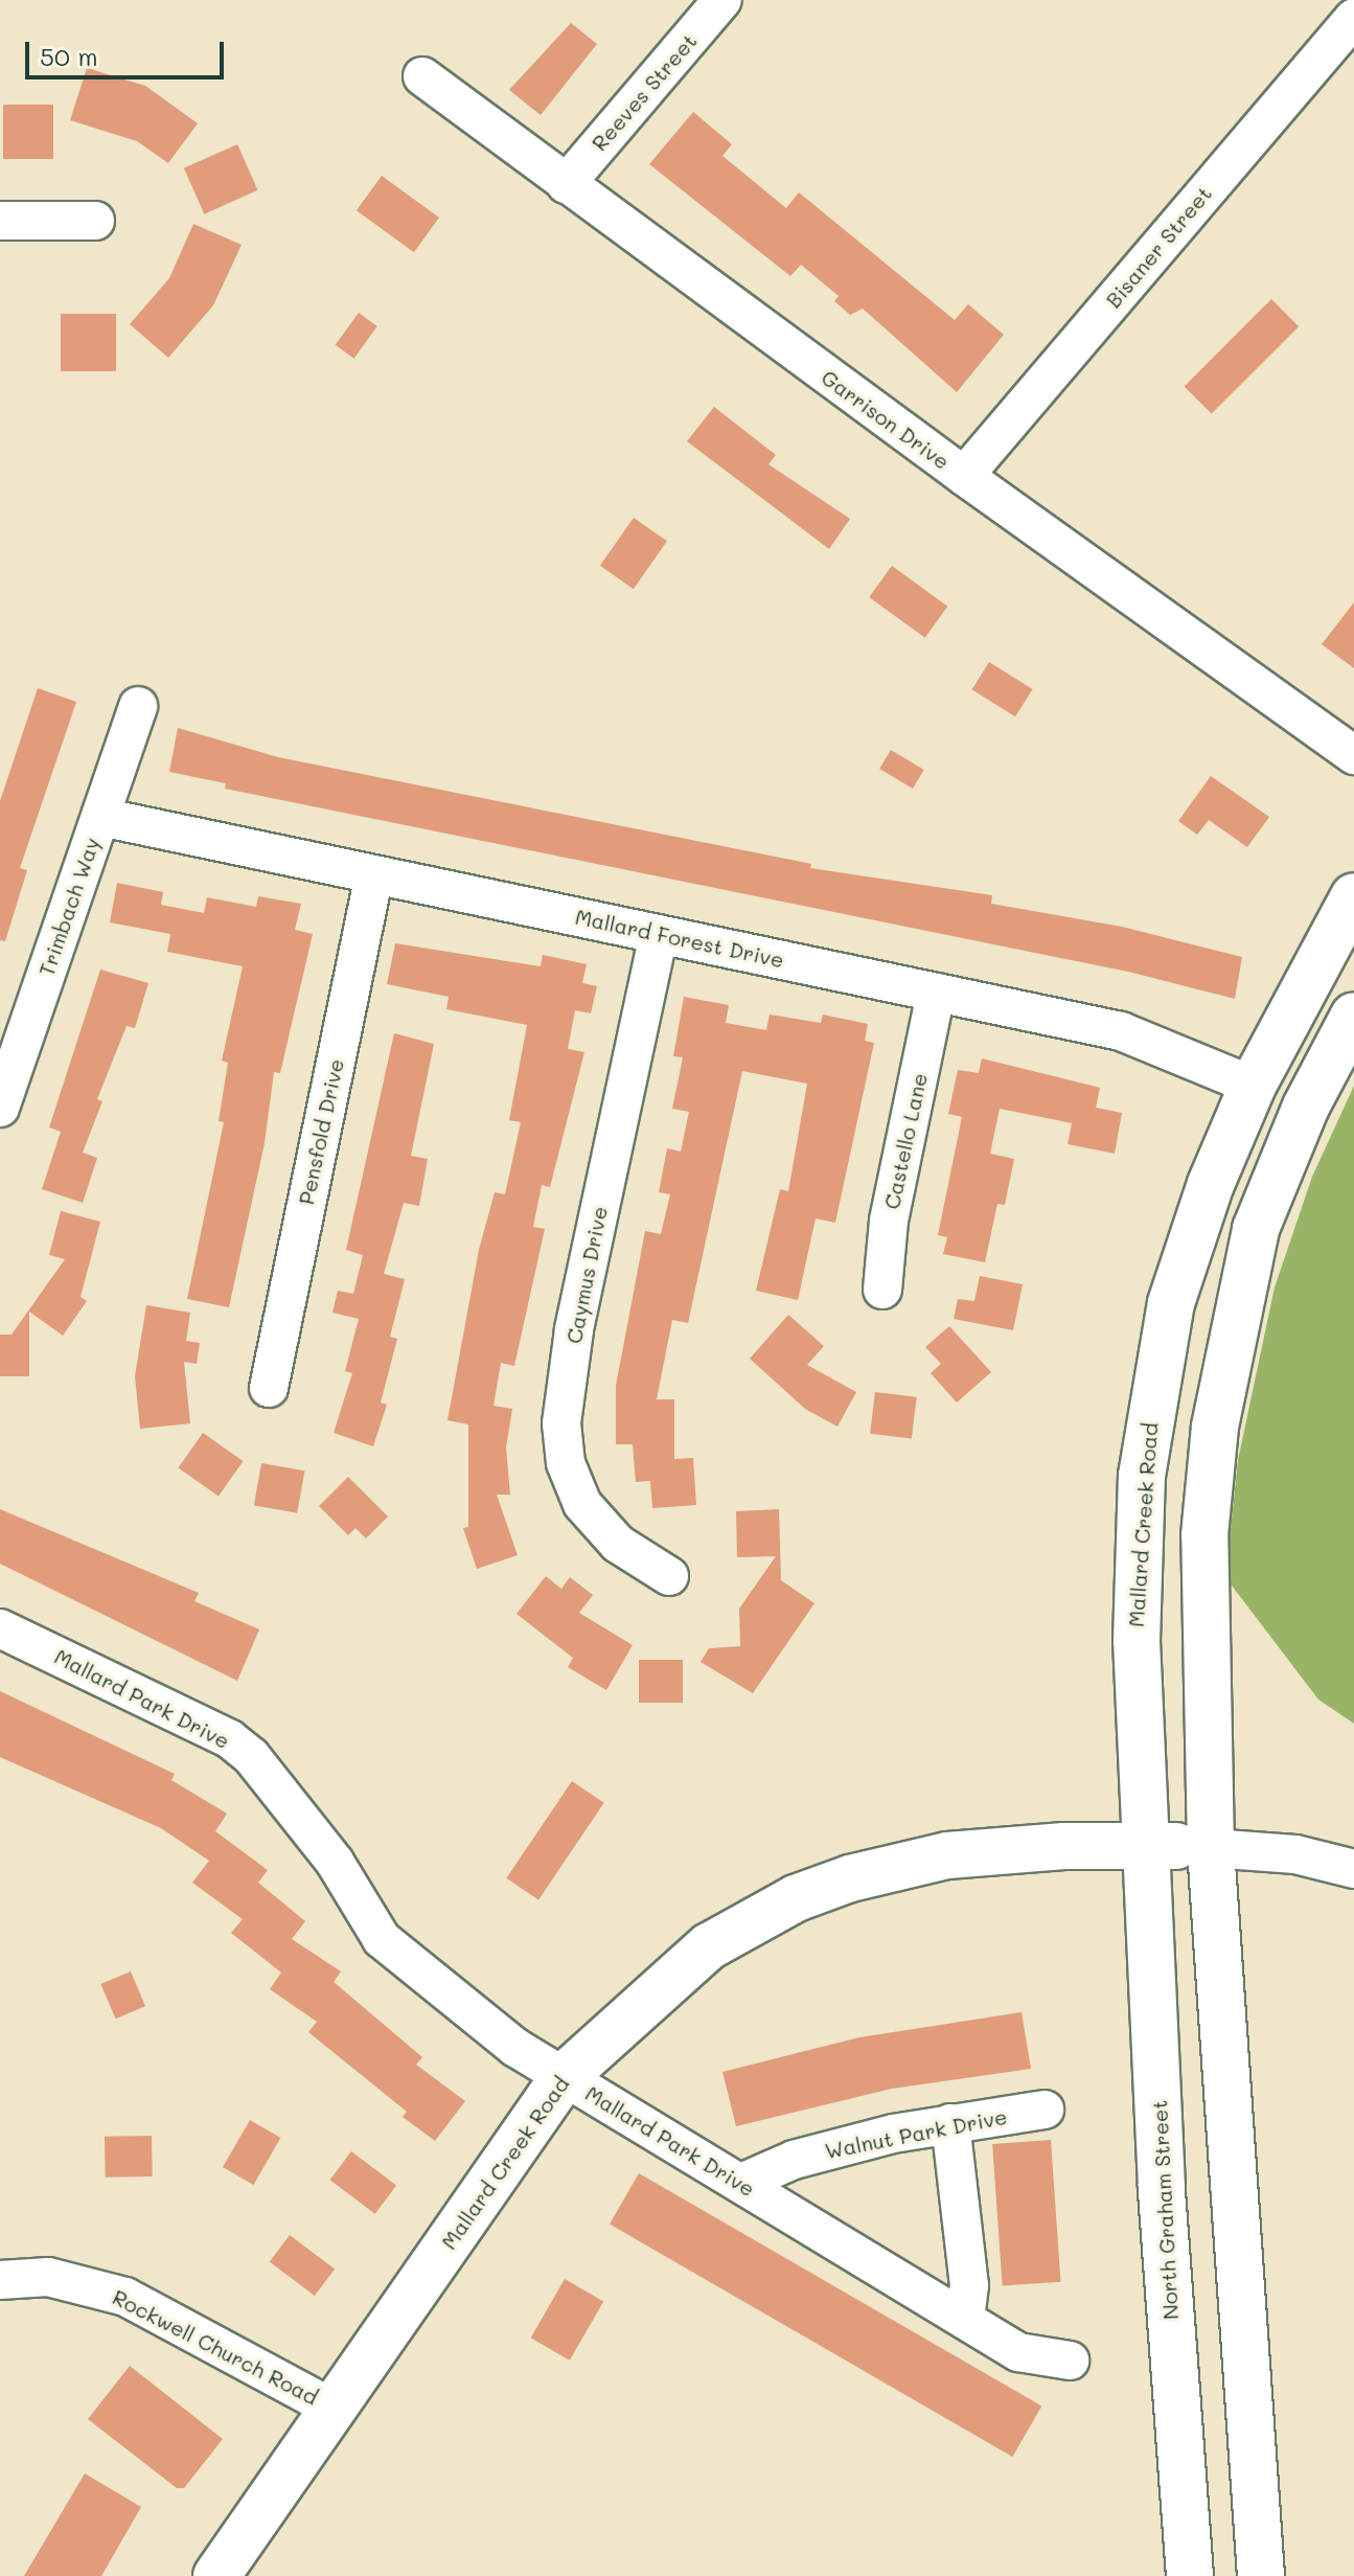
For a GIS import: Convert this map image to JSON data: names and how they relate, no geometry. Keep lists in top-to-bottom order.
{
  "streets": {
    "main road": ["Mallard Creek Road", "North Graham Street"],
    "street": [
      "Reeves Street",
      "Bisaner Street",
      "Garrison Drive",
      "Trimbach Way",
      "Mallard Forest Drive",
      "Pensfold Drive",
      "Castello Lane",
      "Caymus Drive",
      "Mallard Park Drive",
      "Walnut Park Drive",
      "Rockwell Church Road"
    ]
  },
  "crossings": [
    ["Reeves Street", "Garrison Drive"],
    ["Bisaner Street", "Garrison Drive"],
    ["Trimbach Way", "Mallard Forest Drive"],
    ["Mallard Forest Drive", "Pensfold Drive"],
    ["Mallard Forest Drive", "Castello Lane"],
    ["Mallard Forest Drive", "Caymus Drive"],
    ["Mallard Forest Drive", "Mallard Creek Road"],
    ["Mallard Creek Road", "Mallard Park Drive"],
    ["Mallard Creek Road", "North Graham Street"],
    ["Mallard Creek Road", "Rockwell Church Road"],
    ["Mallard Park Drive", "Walnut Park Drive"]
  ],
  "scale_bar": "50 m"
}
